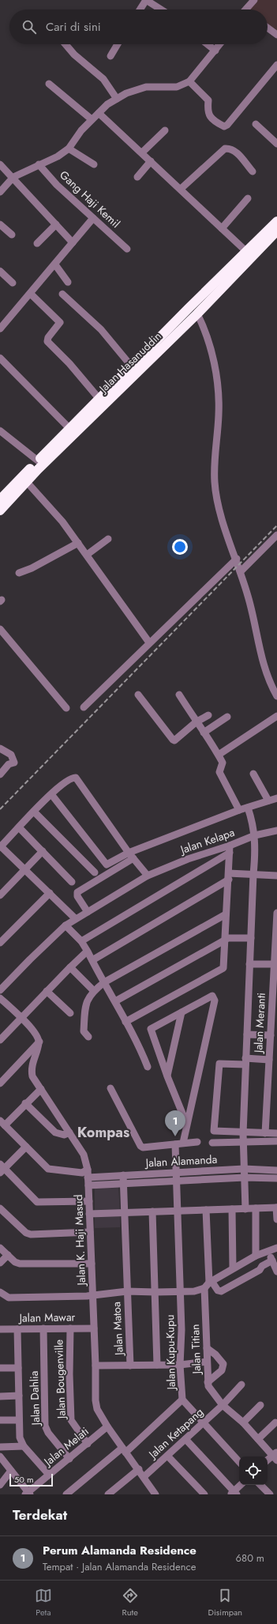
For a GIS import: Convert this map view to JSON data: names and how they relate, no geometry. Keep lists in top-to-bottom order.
{
  "streets": {
    "highway": ["Jalan Hasanuddin"],
    "street": [
      "Gang Haji Kemil",
      "Jalan Kelapa",
      "Jalan Meranti",
      "Jalan Alamanda",
      "Jalan K. Haji Masud",
      "Jalan Mawar",
      "Jalan Matoa",
      "Jalan Titian",
      "Jalan Kupu-Kupu",
      "Jalan Bougenville",
      "Jalan Dahlia",
      "Jalan Ketapang",
      "Jalan Melati"
    ]
  },
  "crossings": [
    ["Jalan Alamanda", "Jalan K. Haji Masud"],
    ["Jalan Alamanda", "Jalan Matoa"],
    ["Jalan Alamanda", "Jalan Kupu-Kupu"],
    ["Jalan K. Haji Masud", "Jalan Mawar"],
    ["Jalan K. Haji Masud", "Jalan Ketapang"],
    ["Jalan K. Haji Masud", "Jalan Melati"],
    ["Jalan Mawar", "Jalan Bougenville"],
    ["Jalan Mawar", "Jalan Dahlia"],
    ["Jalan Titian", "Jalan Ketapang"],
    ["Jalan Kupu-Kupu", "Jalan Ketapang"],
    ["Jalan Bougenville", "Jalan Melati"],
    ["Jalan Dahlia", "Jalan Melati"]
  ],
  "districts": ["Kompas"],
  "scale_bar": "50 m",
  "page": {
    "search": "Cari di sini",
    "pins": "1",
    "scale": "50 m",
    "heading": "Terdekat",
    "list": [
      {
        "mark": "1",
        "name": "Perum Alamanda Residence",
        "note": "Tempat · Jalan Alamanda Residence",
        "value": "680 m"
      }
    ],
    "nav": ["Peta", "Rute", "Disimpan"]
  }
}
